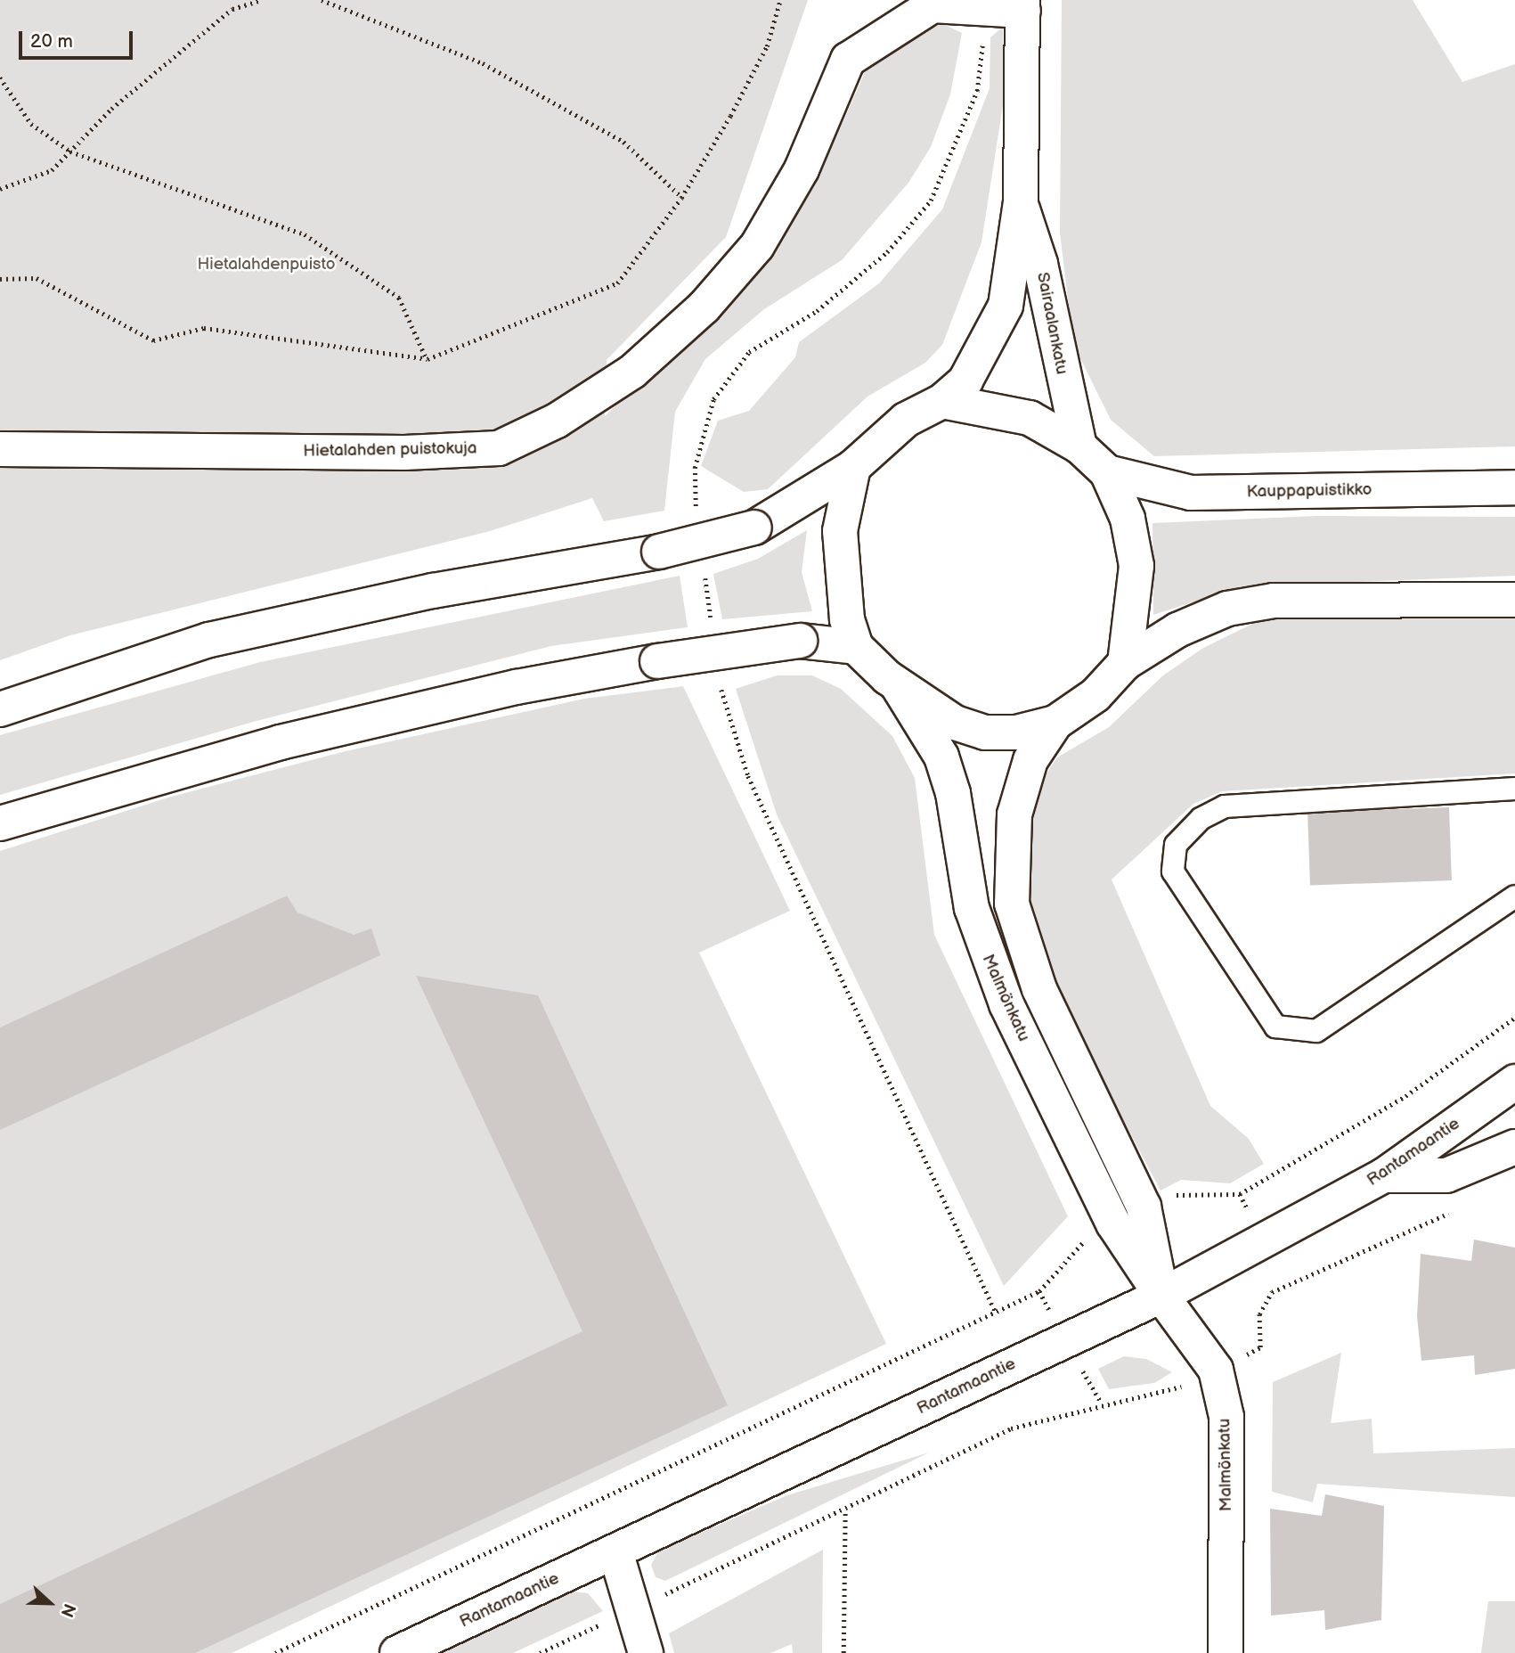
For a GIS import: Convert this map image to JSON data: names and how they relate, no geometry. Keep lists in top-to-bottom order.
{
  "streets": {
    "main road": [
      "Sairaalankatu",
      "Hietalahden puistokuja",
      "Kauppapuistikko",
      "Malmönkatu",
      "Rantamaantie"
    ]
  },
  "crossings": [
    ["Sairaalankatu", "Hietalahden puistokuja"],
    ["Malmönkatu", "Rantamaantie"]
  ],
  "parks": ["Hietalahdenpuisto"],
  "scale_bar": "20 m",
  "north": "right"
}
